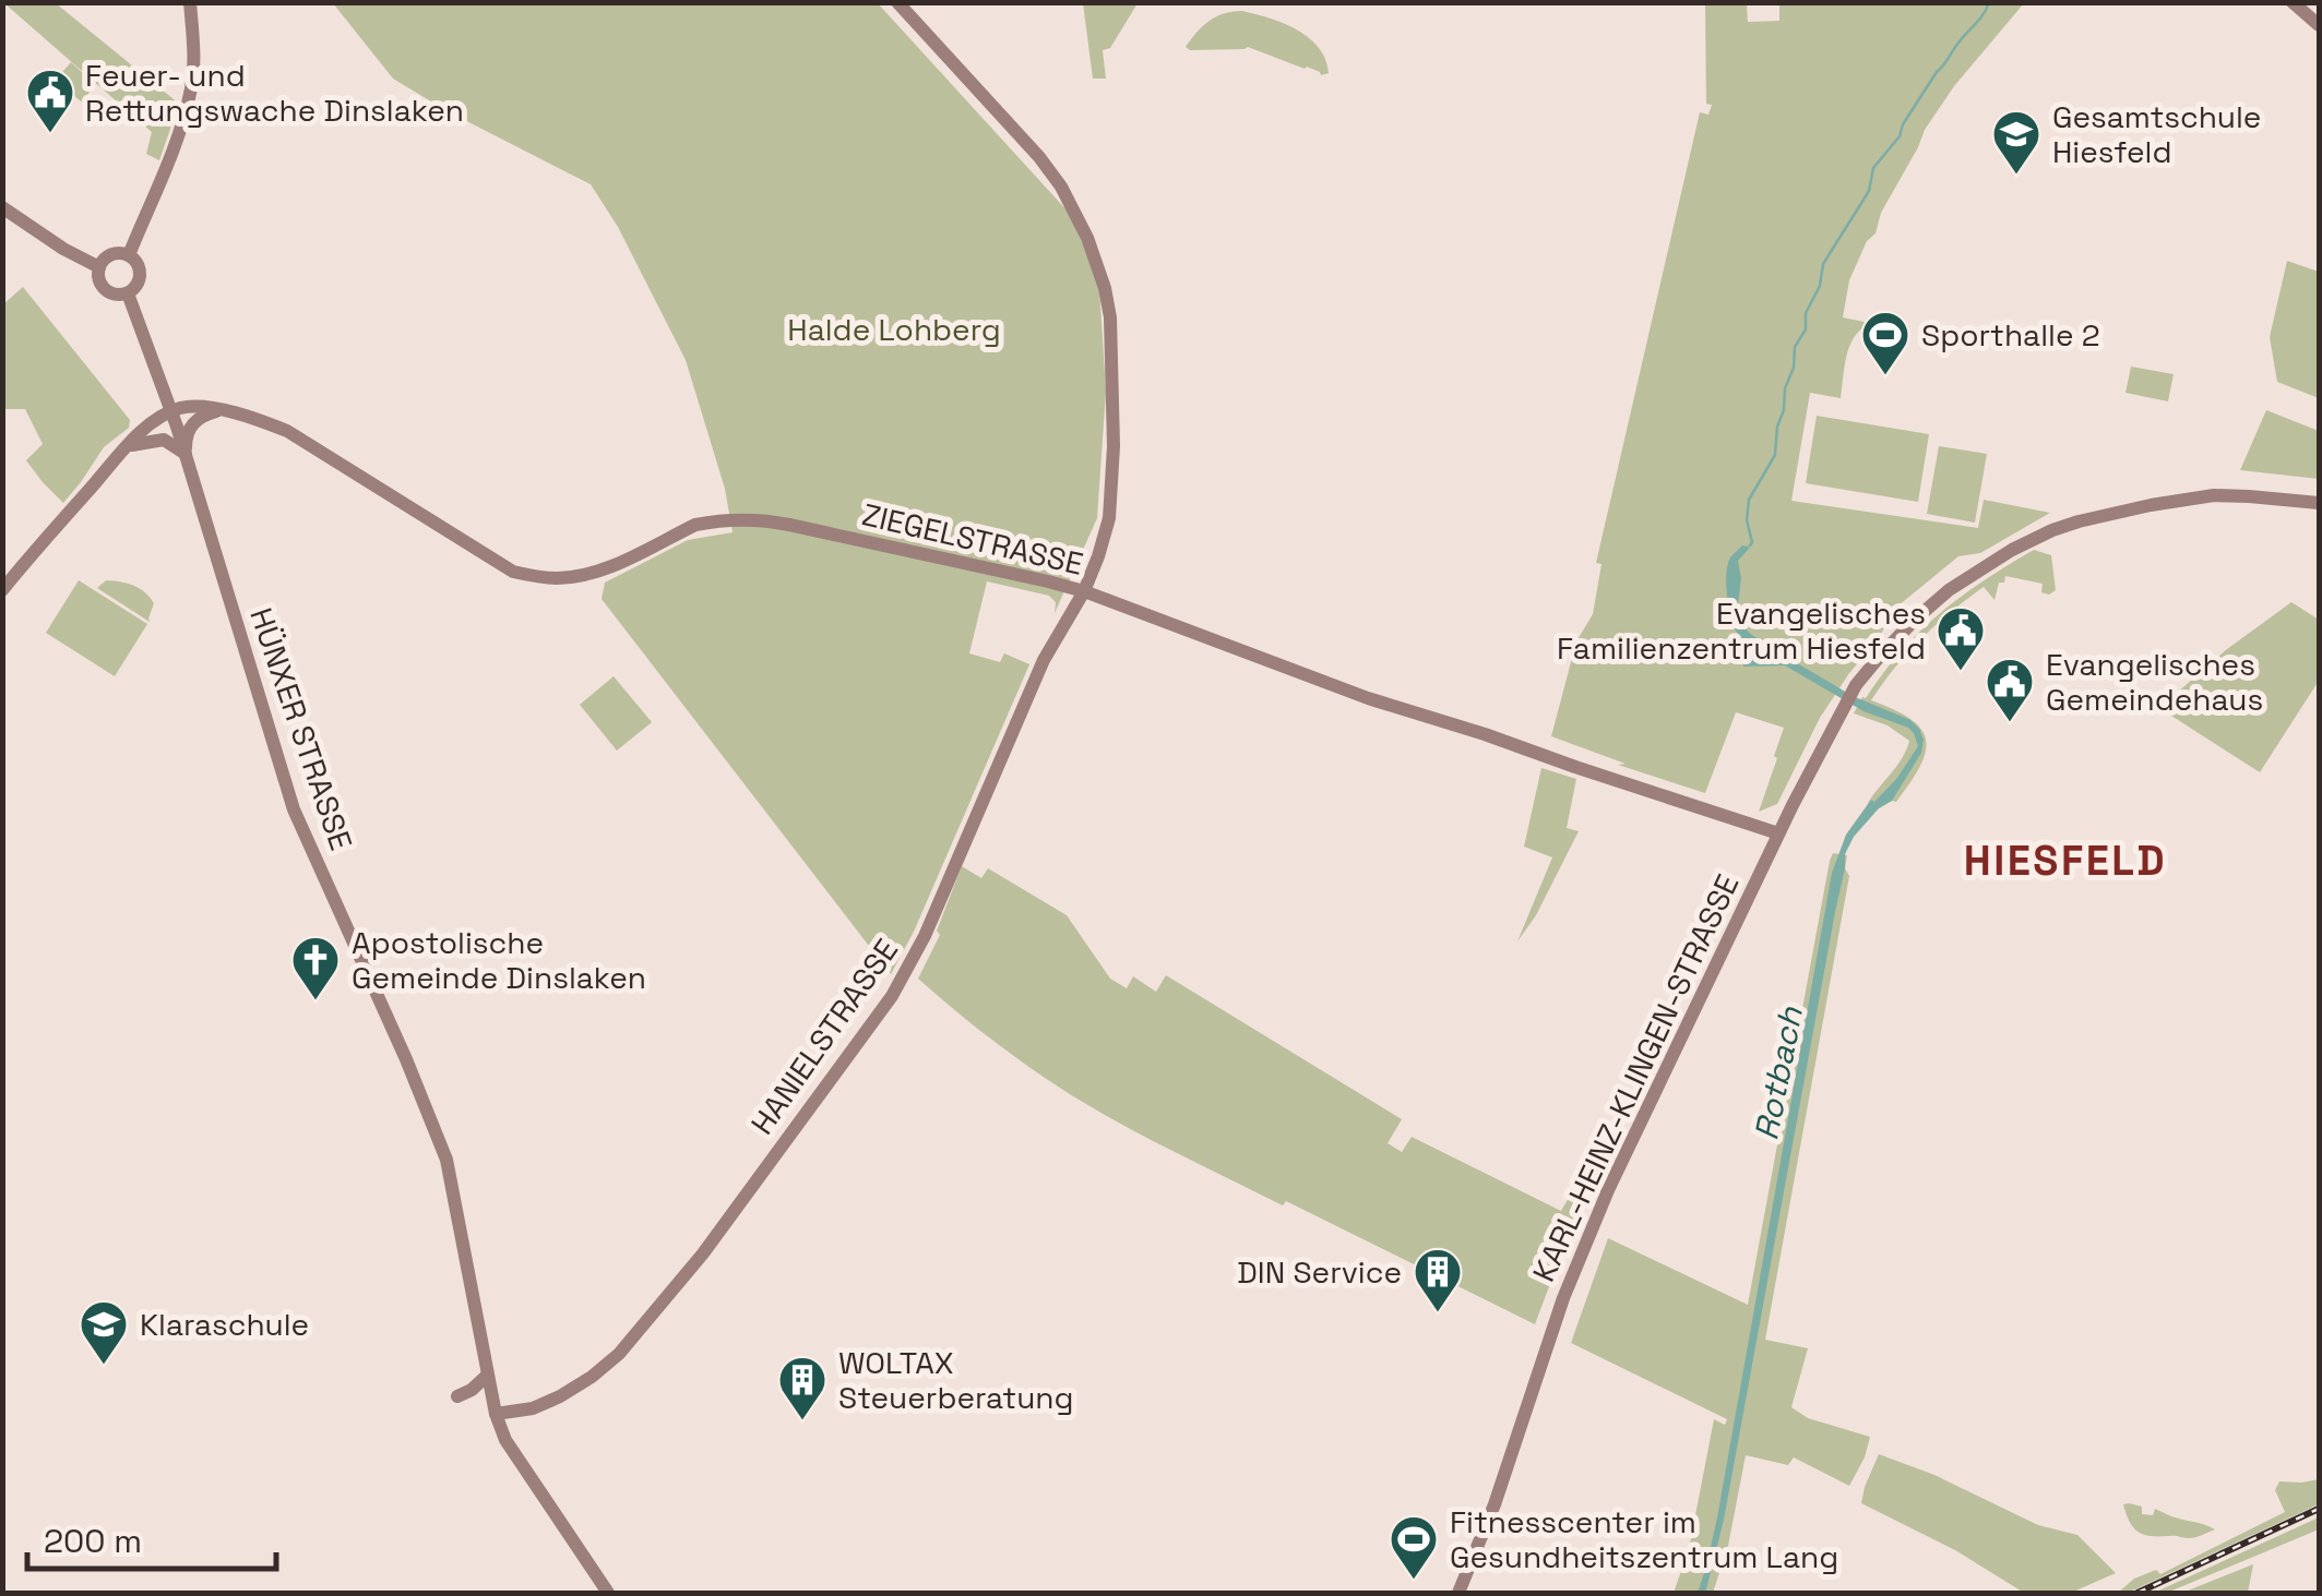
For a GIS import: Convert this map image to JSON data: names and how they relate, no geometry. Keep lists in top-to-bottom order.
{
  "streets": {
    "main road": [
      "ZIEGELSTRASSE",
      "HÜNXER STRASSE",
      "HANIELSTRASSE",
      "KARL-HEINZ-KLINGEN-STRASSE"
    ]
  },
  "crossings": [
    ["ZIEGELSTRASSE", "HÜNXER STRASSE"],
    ["ZIEGELSTRASSE", "HANIELSTRASSE"],
    ["ZIEGELSTRASSE", "KARL-HEINZ-KLINGEN-STRASSE"],
    ["HÜNXER STRASSE", "HANIELSTRASSE"]
  ],
  "districts": ["HIESFELD"],
  "water": ["Rotbach"],
  "parks": ["Halde Lohberg"],
  "places": {
    "public building": ["Feuer- und Rettungswache Dinslaken", "Evangelisches Familienzentrum Hiesfeld", "Evangelisches Gemeindehaus"],
    "school or university": ["Gesamtschule Hiesfeld", "Klaraschule"],
    "sports": ["Sporthalle 2", "Fitnesscenter im Gesundheitszentrum Lang"],
    "church": ["Apostolische Gemeinde Dinslaken"],
    "building": ["DIN Service", "WOLTAX Steuerberatung"]
  },
  "scale_bar": "200 m"
}
